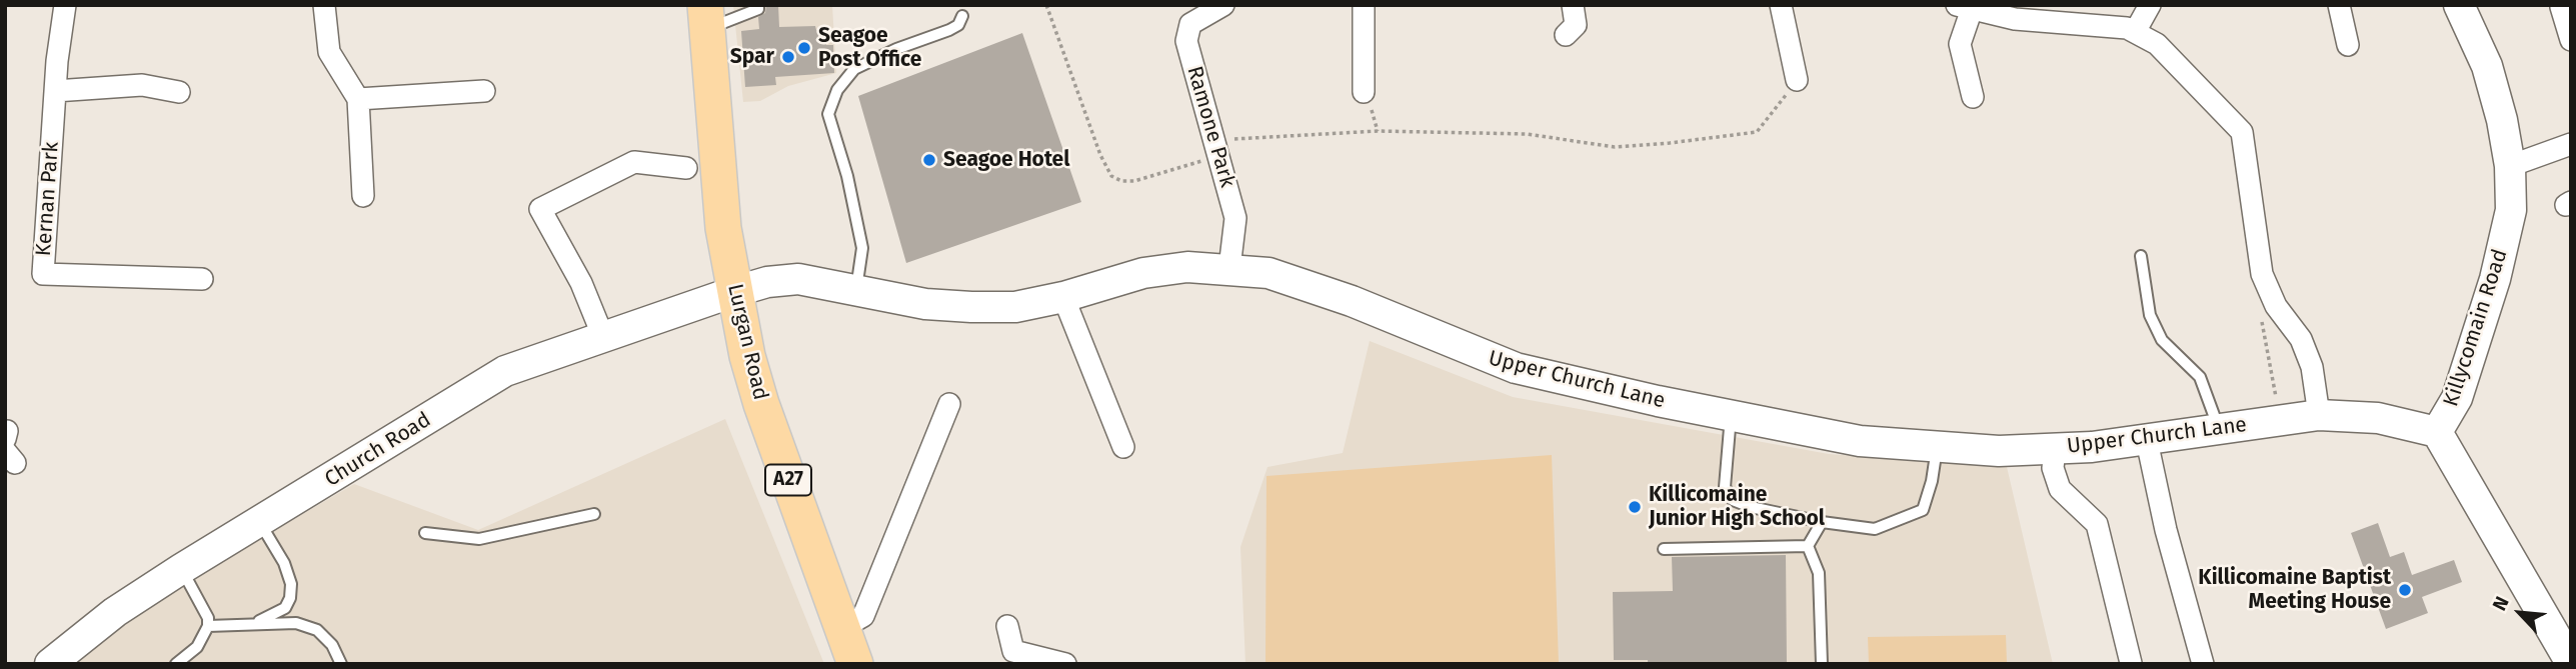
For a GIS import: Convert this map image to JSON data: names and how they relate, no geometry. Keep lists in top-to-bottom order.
{
  "streets": {
    "main road": ["Lurgan Road", "A27"],
    "street": [
      "Ramone Park",
      "Kernan Park",
      "Killycomain Road",
      "Upper Church Lane",
      "Church Road"
    ]
  },
  "crossings": [
    ["Ramone Park", "Upper Church Lane"],
    ["Killycomain Road", "Upper Church Lane"],
    ["Lurgan Road", "Upper Church Lane"],
    ["Lurgan Road", "Church Road"],
    ["Upper Church Lane", "Church Road"]
  ],
  "places": [
    "Seagoe Post Office",
    "Spar",
    "Seagoe Hotel",
    "Killicomaine Junior High School",
    "Killicomaine Baptist Meeting House"
  ],
  "north": "top left"
}
